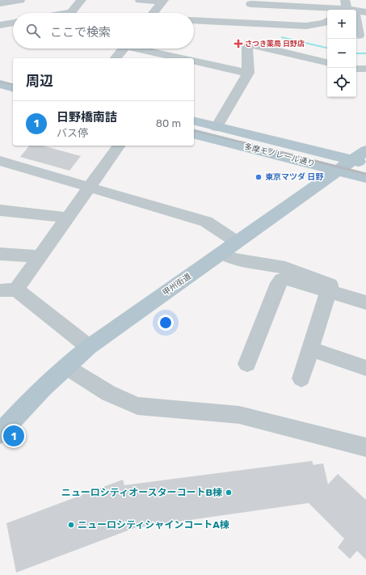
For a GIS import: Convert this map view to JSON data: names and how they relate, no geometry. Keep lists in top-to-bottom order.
{
  "streets": {
    "main road": ["多摩モノレール通り", "甲州街道"]
  },
  "crossings": [
    ["多摩モノレール通り", "甲州街道"]
  ],
  "places": {
    "health": ["さつき薬局 日野店"],
    "other": ["東京マツダ 日野", "ニューロシティオースターコートB棟", "ニューロシティシャインコートA棟"]
  },
  "page": {
    "map_buttons": ["+", "−"],
    "search": "ここで検索",
    "heading": "周辺",
    "list": [
      {
        "mark": "1",
        "name": "日野橋南詰",
        "note": "バス停",
        "value": "80 m"
      }
    ],
    "pins": "1"
  }
}
